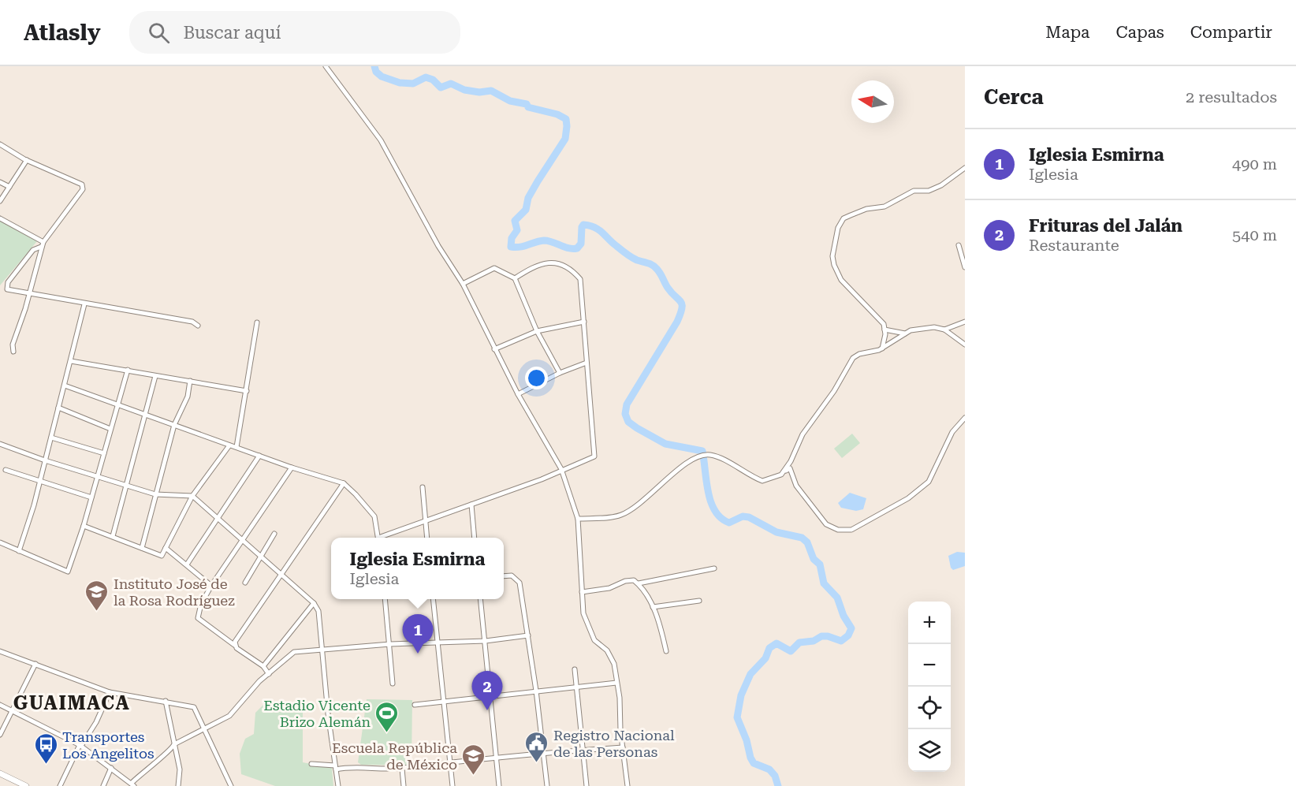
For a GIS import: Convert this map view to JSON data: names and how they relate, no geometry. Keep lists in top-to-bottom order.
{
  "districts": ["GUAIMACA"],
  "places": {
    "school or university": ["Instituto José de la Rosa Rodríguez", "Escuela República de México"],
    "sports": ["Estadio Vicente Brizo Alemán"],
    "public building": ["Registro Nacional de las Personas"],
    "bus stop": ["Transportes Los Angelitos"]
  },
  "north": "left",
  "page": {
    "header": "Atlasly",
    "search": "Buscar aquí",
    "nav": ["Mapa", "Capas", "Compartir"],
    "heading": ["Cerca", "2 resultados"],
    "list": [
      {
        "mark": "1",
        "name": "Iglesia Esmirna",
        "note": "Iglesia",
        "value": "490 m"
      },
      {
        "mark": "2",
        "name": "Frituras del Jalán",
        "note": "Restaurante",
        "value": "540 m"
      }
    ],
    "popup": ["Iglesia Esmirna", "Iglesia"],
    "map_buttons": ["+", "−"],
    "pins": ["1", "2"]
  }
}
